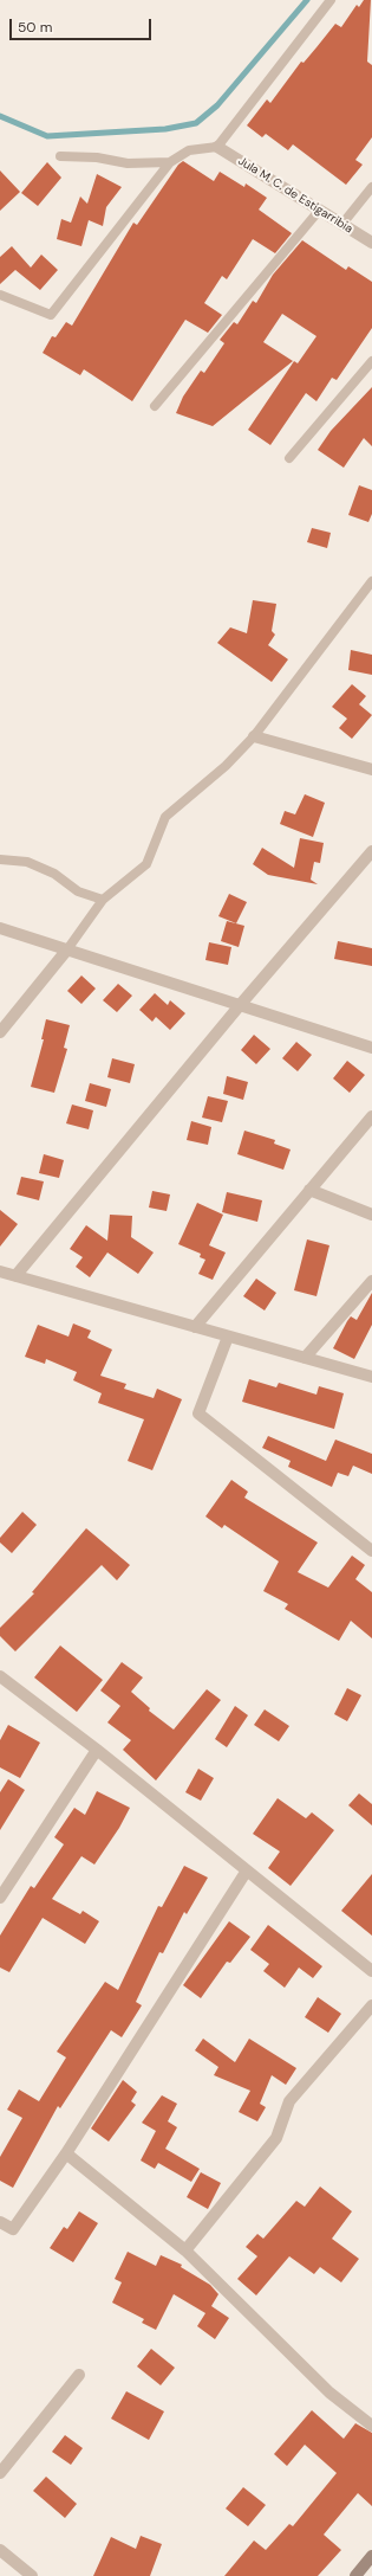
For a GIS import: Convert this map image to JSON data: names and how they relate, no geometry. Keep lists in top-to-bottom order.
{
  "streets": {
    "street": ["Jula M. C. de Estigarribia"]
  },
  "scale_bar": "50 m"
}
